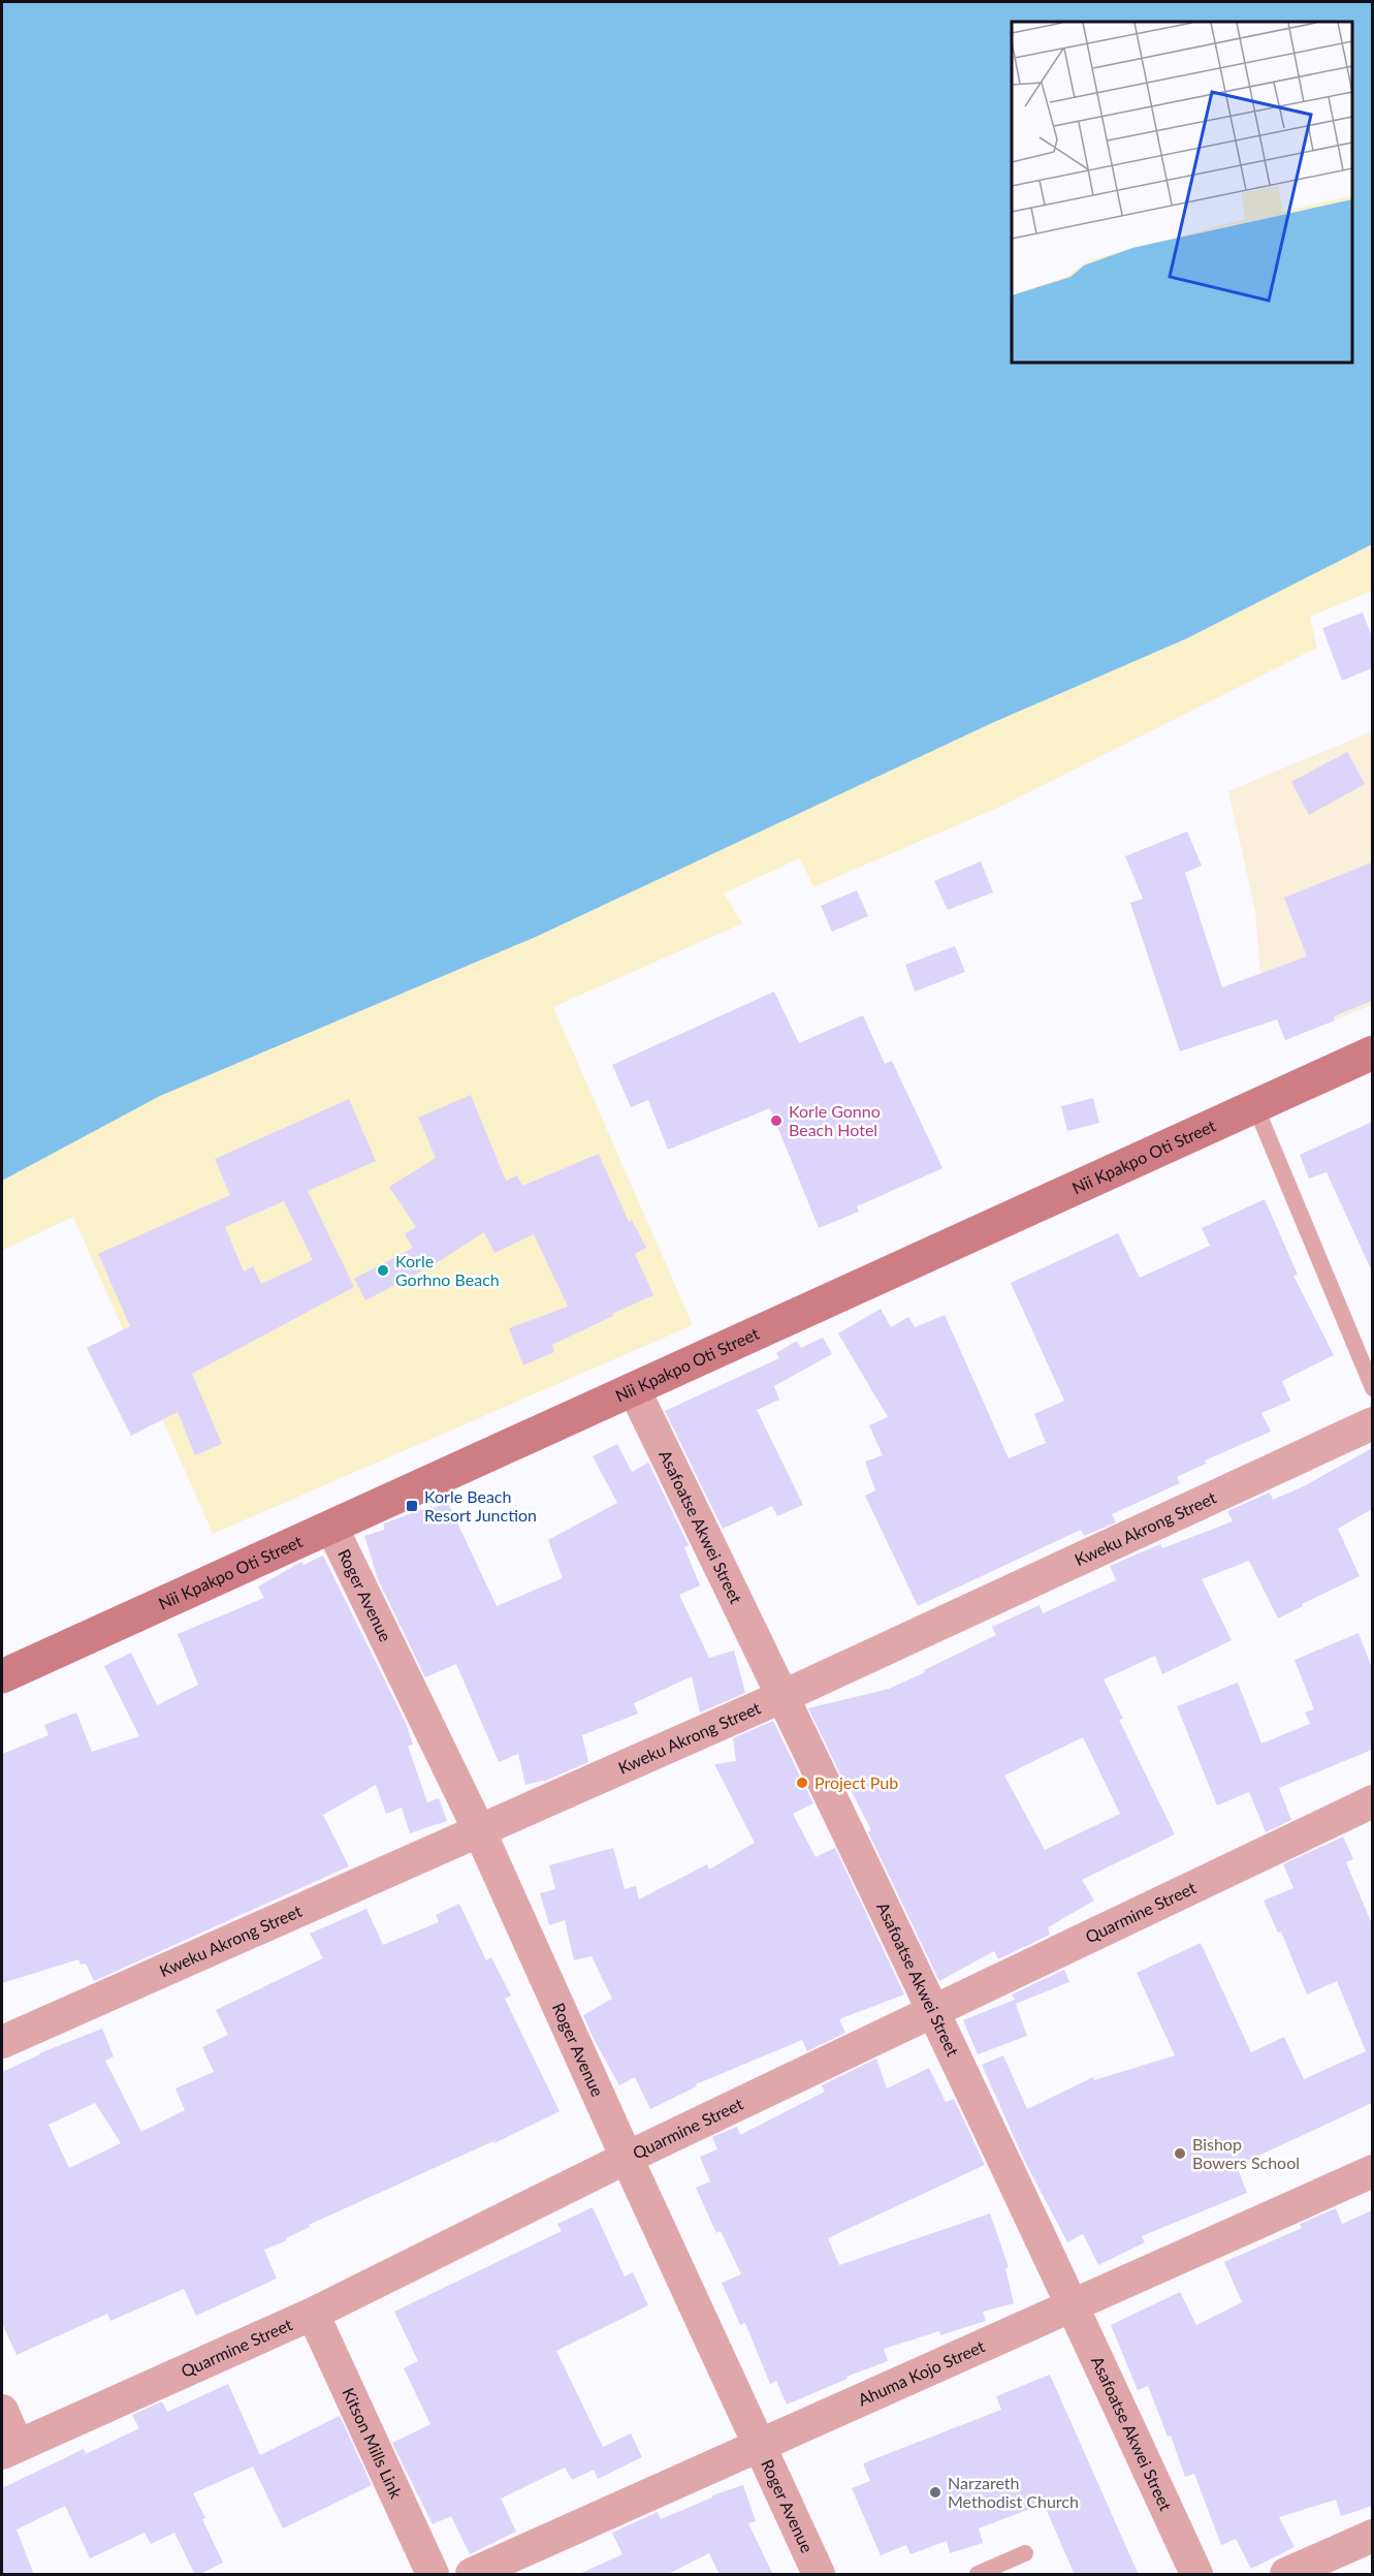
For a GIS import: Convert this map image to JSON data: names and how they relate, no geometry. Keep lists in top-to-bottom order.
{
  "streets": {
    "main road": ["Nii Kpakpo Oti Street"],
    "street": [
      "Asafoatse Akwei Street",
      "Kweku Akrong Street",
      "Roger Avenue",
      "Quarmine Street",
      "Ahuma Kojo Street",
      "Kitson Mills Link"
    ]
  },
  "crossings": [
    ["Nii Kpakpo Oti Street", "Asafoatse Akwei Street"],
    ["Nii Kpakpo Oti Street", "Roger Avenue"],
    ["Asafoatse Akwei Street", "Kweku Akrong Street"],
    ["Asafoatse Akwei Street", "Quarmine Street"],
    ["Asafoatse Akwei Street", "Ahuma Kojo Street"],
    ["Kweku Akrong Street", "Roger Avenue"],
    ["Roger Avenue", "Quarmine Street"],
    ["Roger Avenue", "Ahuma Kojo Street"],
    ["Quarmine Street", "Kitson Mills Link"]
  ],
  "places": {
    "other": [
      "Korle Gonno Beach Hotel",
      "Korle Gorhno Beach",
      "Project Pub",
      "Bishop Bowers School",
      "Narzareth Methodist Church"
    ],
    "transit": ["Korle Beach Resort Junction"]
  }
}
